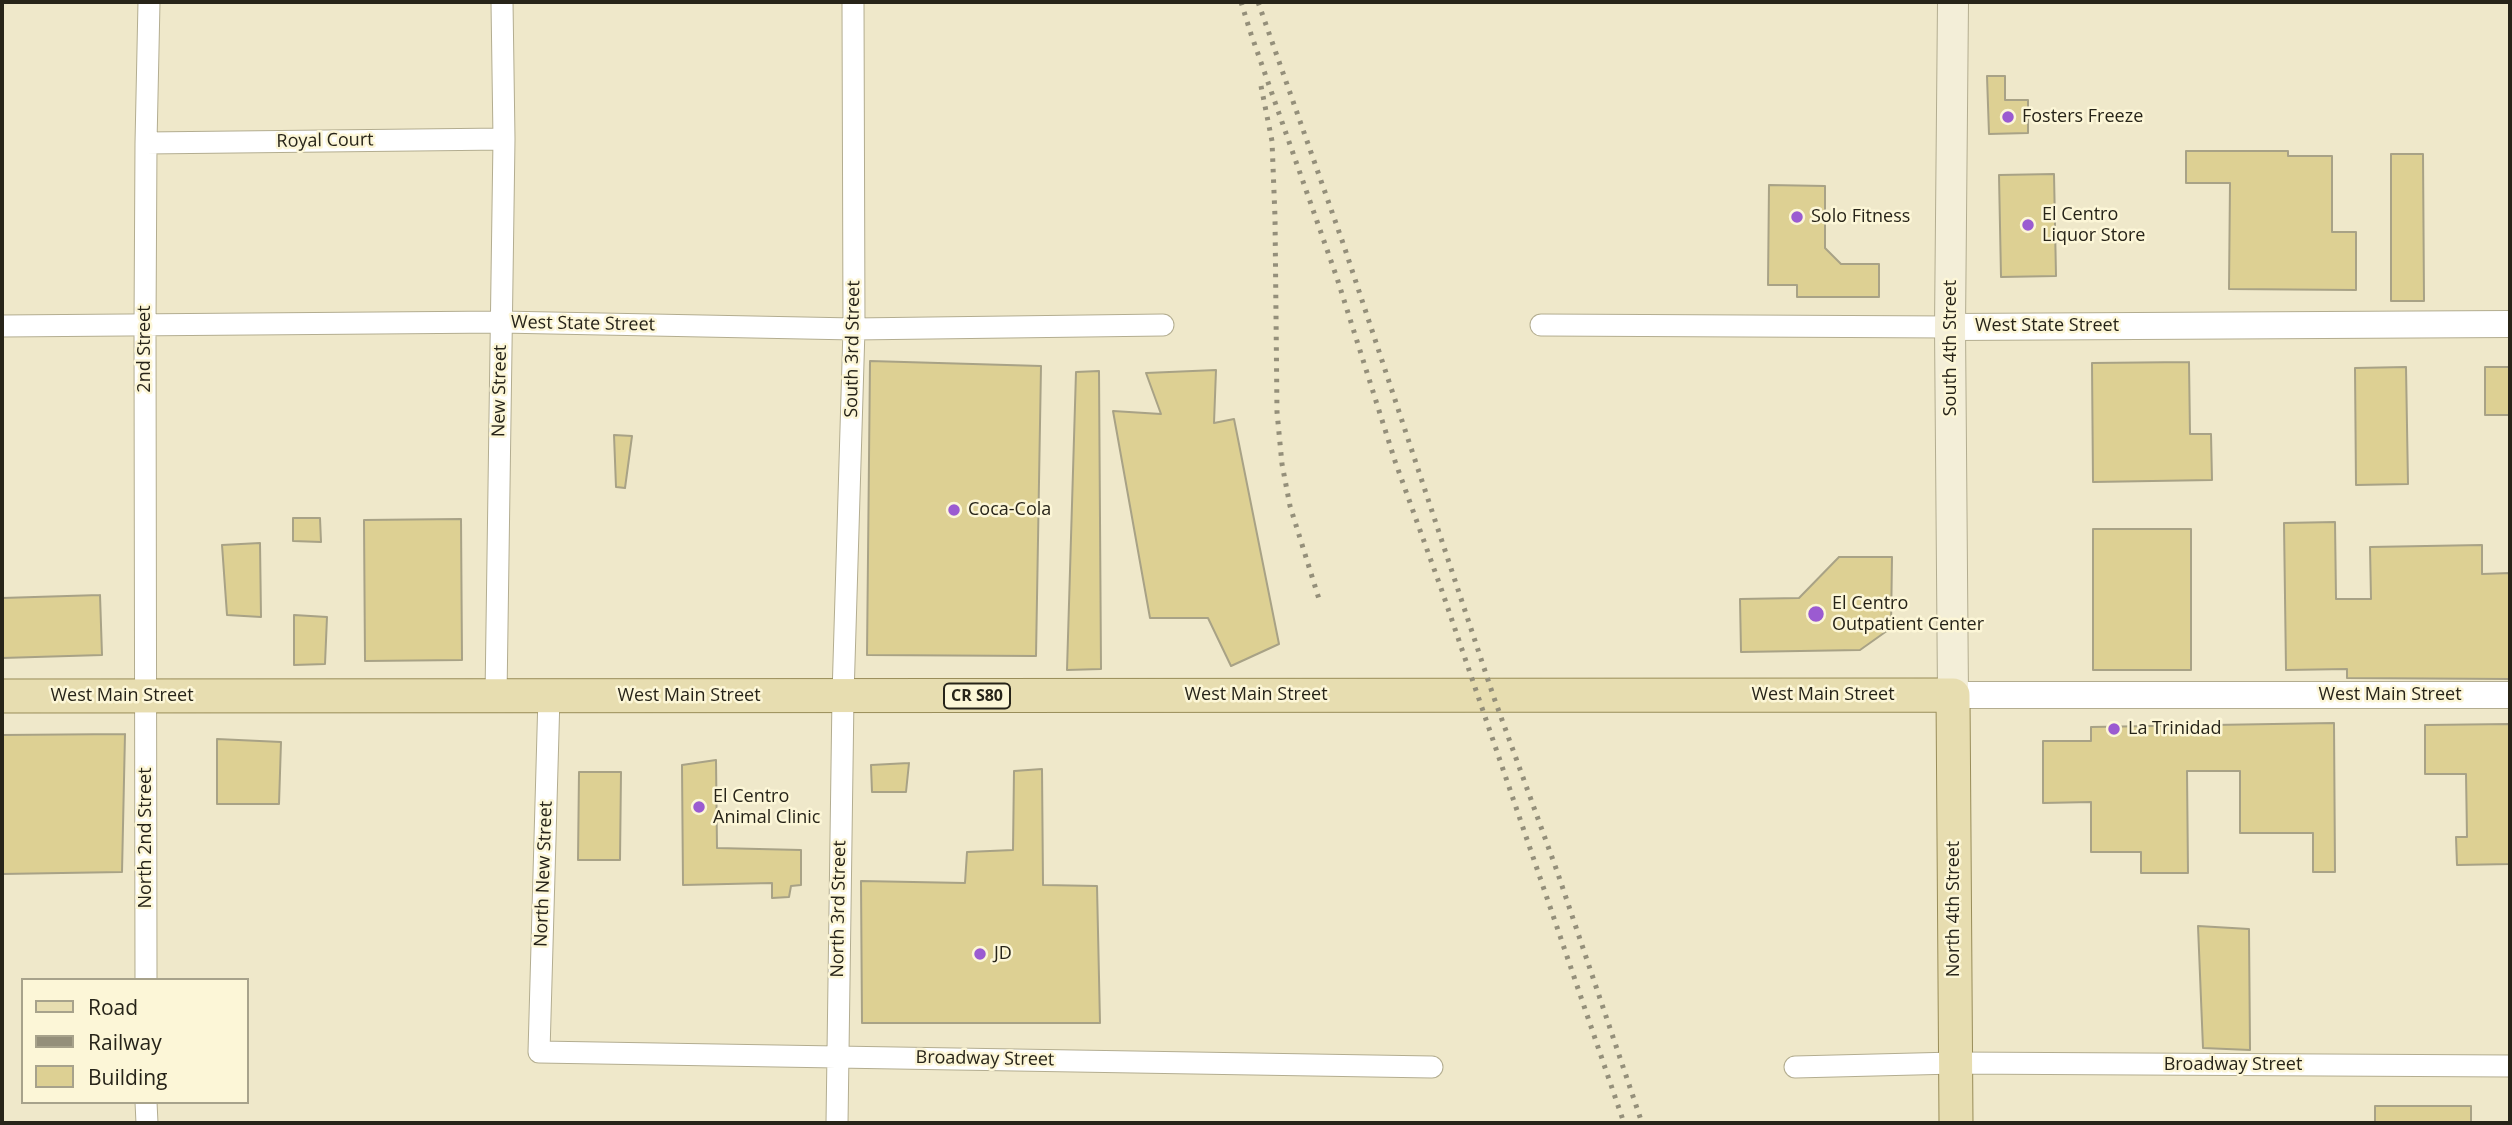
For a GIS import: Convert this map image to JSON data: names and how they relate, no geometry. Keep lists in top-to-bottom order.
{
  "streets": {
    "main road": [
      "South 4th Street",
      "West Main Street",
      "CR S80",
      "North 4th Street"
    ],
    "street": [
      "Royal Court",
      "West State Street",
      "2nd Street",
      "South 3rd Street",
      "New Street",
      "North 2nd Street",
      "North New Street",
      "North 3rd Street",
      "Broadway Street"
    ]
  },
  "crossings": [
    ["Royal Court", "2nd Street"],
    ["Royal Court", "New Street"],
    ["West State Street", "South 4th Street"],
    ["West State Street", "2nd Street"],
    ["West State Street", "South 3rd Street"],
    ["West State Street", "New Street"],
    ["South 4th Street", "West Main Street"],
    ["South 4th Street", "North 4th Street"],
    ["2nd Street", "West Main Street"],
    ["2nd Street", "North 2nd Street"],
    ["South 3rd Street", "West Main Street"],
    ["South 3rd Street", "North 3rd Street"],
    ["New Street", "West Main Street"],
    ["West Main Street", "North 2nd Street"],
    ["West Main Street", "North New Street"],
    ["West Main Street", "North 3rd Street"],
    ["West Main Street", "North 4th Street"],
    ["North New Street", "Broadway Street"],
    ["North 3rd Street", "Broadway Street"],
    ["North 4th Street", "Broadway Street"]
  ],
  "places": [
    "Fosters Freeze",
    "Solo Fitness",
    "El Centro Liquor Store",
    "Coca-Cola",
    "El Centro Outpatient Center",
    "La Trinidad",
    "El Centro Animal Clinic",
    "JD"
  ],
  "legend": ["Road", "Railway", "Building"]
}
